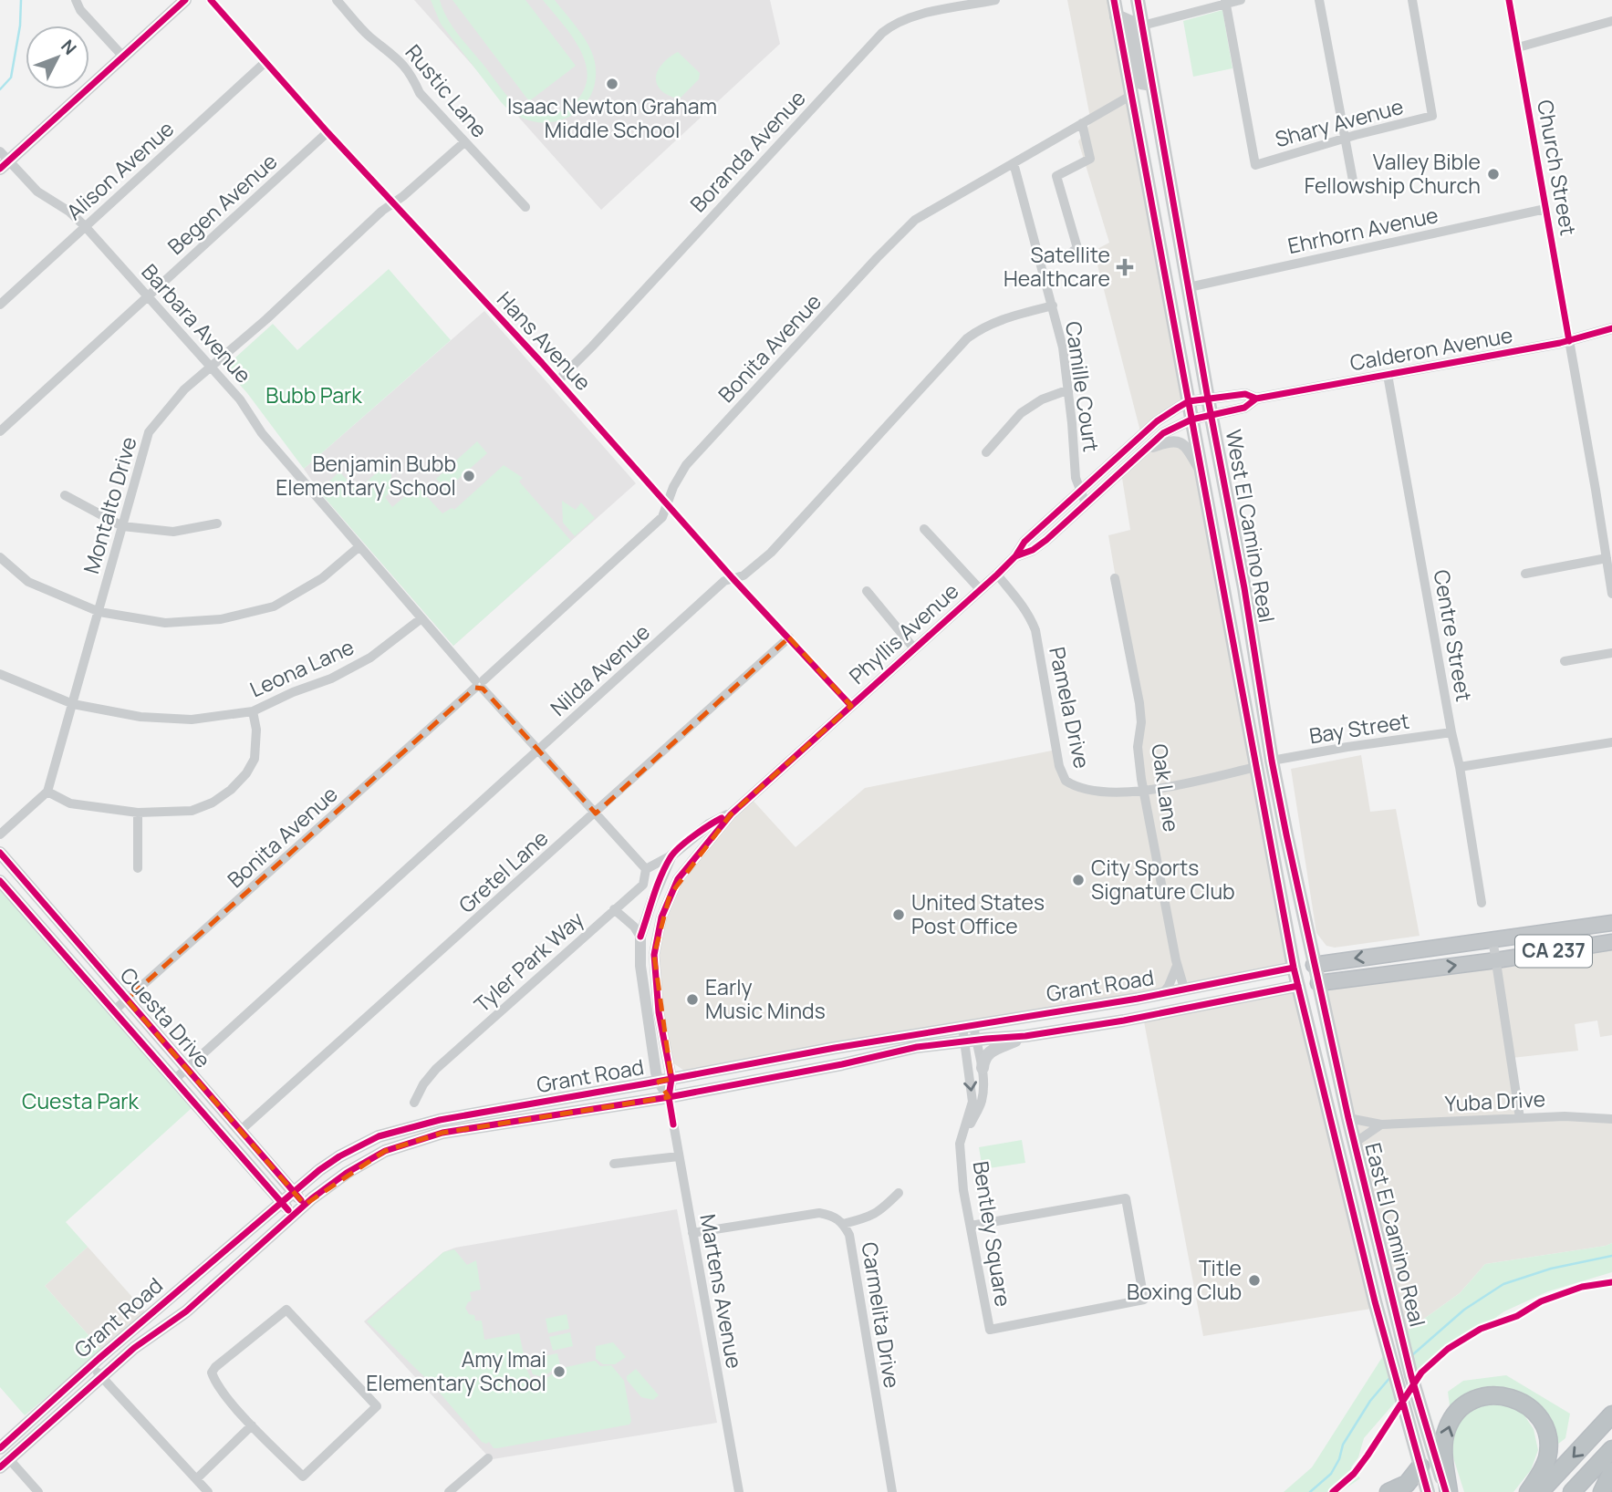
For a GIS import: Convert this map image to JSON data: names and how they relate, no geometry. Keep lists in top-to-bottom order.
{
  "streets": {
    "highway": ["CA 237"],
    "main road": [
      "West El Camino Real",
      "Grant Road",
      "Cuesta Drive",
      "East El Camino Real"
    ],
    "street": [
      "Rustic Lane",
      "Shary Avenue",
      "Boranda Avenue",
      "Church Street",
      "Alison Avenue",
      "Begen Avenue",
      "Ehrhorn Avenue",
      "Barbara Avenue",
      "Hans Avenue",
      "Bonita Avenue",
      "Calderon Avenue",
      "Camille Court",
      "Montalto Drive",
      "Phyllis Avenue",
      "Centre Street",
      "Leona Lane",
      "Nilda Avenue",
      "Pamela Drive",
      "Bay Street",
      "Oak Lane",
      "Gretel Lane",
      "Tyler Park Way",
      "Yuba Drive",
      "Bentley Square",
      "Martens Avenue",
      "Carmelita Drive"
    ]
  },
  "crossings": [
    ["Rustic Lane", "Montalto Drive"],
    ["Boranda Avenue", "Hans Avenue"],
    ["Church Street", "Ehrhorn Avenue"],
    ["Church Street", "Calderon Avenue"],
    ["Alison Avenue", "Barbara Avenue"],
    ["Alison Avenue", "Hans Avenue"],
    ["Begen Avenue", "Barbara Avenue"],
    ["Begen Avenue", "Hans Avenue"],
    ["Ehrhorn Avenue", "West El Camino Real"],
    ["Barbara Avenue", "Bonita Avenue"],
    ["Barbara Avenue", "Montalto Drive"],
    ["Barbara Avenue", "Leona Lane"],
    ["Barbara Avenue", "Nilda Avenue"],
    ["Barbara Avenue", "Gretel Lane"],
    ["Barbara Avenue", "Tyler Park Way"],
    ["Hans Avenue", "Bonita Avenue"],
    ["Hans Avenue", "Montalto Drive"],
    ["Hans Avenue", "Phyllis Avenue"],
    ["Hans Avenue", "Nilda Avenue"],
    ["Hans Avenue", "Gretel Lane"],
    ["Bonita Avenue", "Camille Court"],
    ["Bonita Avenue", "West El Camino Real"],
    ["Bonita Avenue", "Cuesta Drive"],
    ["Calderon Avenue", "West El Camino Real"],
    ["Calderon Avenue", "Phyllis Avenue"],
    ["Calderon Avenue", "Centre Street"],
    ["Camille Court", "Phyllis Avenue"],
    ["Camille Court", "Nilda Avenue"],
    ["Montalto Drive", "Leona Lane"],
    ["West El Camino Real", "Phyllis Avenue"],
    ["West El Camino Real", "Bay Street"],
    ["West El Camino Real", "CA 237"],
    ["West El Camino Real", "Grant Road"],
    ["West El Camino Real", "East El Camino Real"],
    ["Phyllis Avenue", "Pamela Drive"],
    ["Phyllis Avenue", "Grant Road"],
    ["Phyllis Avenue", "Martens Avenue"],
    ["Centre Street", "Bay Street"],
    ["Nilda Avenue", "Cuesta Drive"],
    ["Pamela Drive", "Oak Lane"],
    ["Oak Lane", "Grant Road"],
    ["Gretel Lane", "Cuesta Drive"],
    ["CA 237", "Grant Road"],
    ["CA 237", "East El Camino Real"],
    ["Grant Road", "Cuesta Drive"],
    ["Grant Road", "Bentley Square"],
    ["Grant Road", "East El Camino Real"],
    ["Grant Road", "Martens Avenue"],
    ["Yuba Drive", "East El Camino Real"],
    ["Martens Avenue", "Carmelita Drive"]
  ],
  "parks": ["Bubb Park", "Cuesta Park"],
  "places": {
    "other": [
      "Isaac Newton Graham Middle School",
      "Valley Bible Fellowship Church",
      "Benjamin Bubb Elementary School",
      "City Sports Signature Club",
      "United States Post Office",
      "Early Music Minds",
      "Title Boxing Club",
      "Amy Imai Elementary School"
    ],
    "health": ["Satellite Healthcare"]
  },
  "north": "top right"
}
